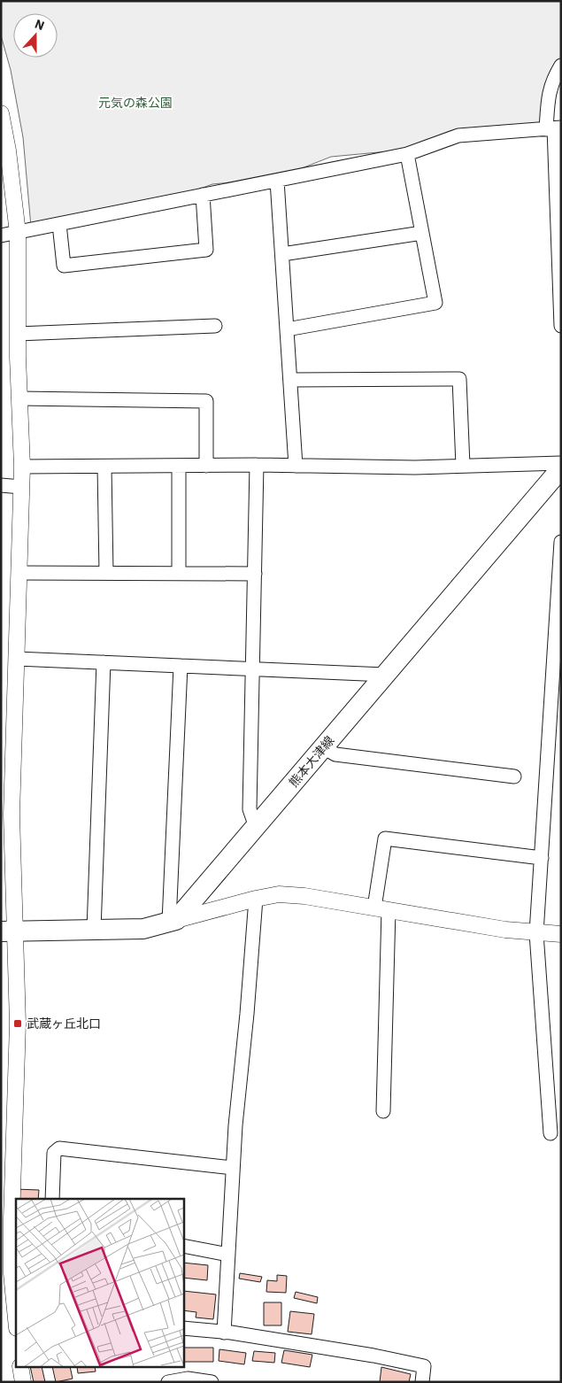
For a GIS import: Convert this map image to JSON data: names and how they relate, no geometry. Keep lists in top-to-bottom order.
{
  "streets": {
    "main road": ["熊本大津線"]
  },
  "parks": ["元気の森公園"],
  "places": {
    "transit": ["武蔵ヶ丘北口"]
  },
  "north": "top"
}
